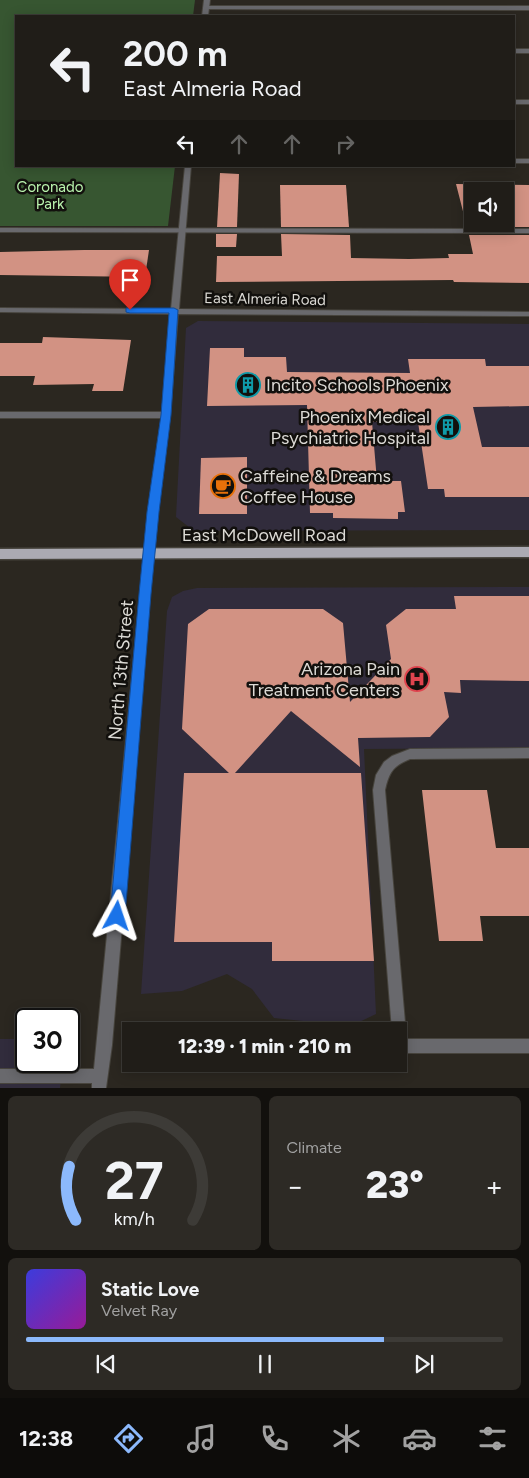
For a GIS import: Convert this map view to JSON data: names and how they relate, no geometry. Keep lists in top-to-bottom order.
{
  "streets": {
    "main road": ["East McDowell Road"],
    "street": ["East Almeria Road", "North 13th Street"]
  },
  "crossings": [
    ["East Almeria Road", "North 13th Street"],
    ["East McDowell Road", "North 13th Street"]
  ],
  "parks": ["Coronado Park"],
  "places": {
    "building": ["Incito Schools Phoenix", "Phoenix Medical Psychiatric Hospital"],
    "cafe": ["Caffeine & Dreams Coffee House"],
    "hospital": ["Arizona Pain Treatment Centers"]
  },
  "page": {
    "turn": ["200 m", "East Almeria Road"],
    "limit": "30",
    "trip": "12:39 · 1 min · 210 m",
    "tile": "Climate",
    "heat": ["−", "23°", "+"],
    "song": ["Static Love", "Velvet Ray"],
    "tabs": "12:38",
    "gauge": ["27", "km/h"]
  }
}
